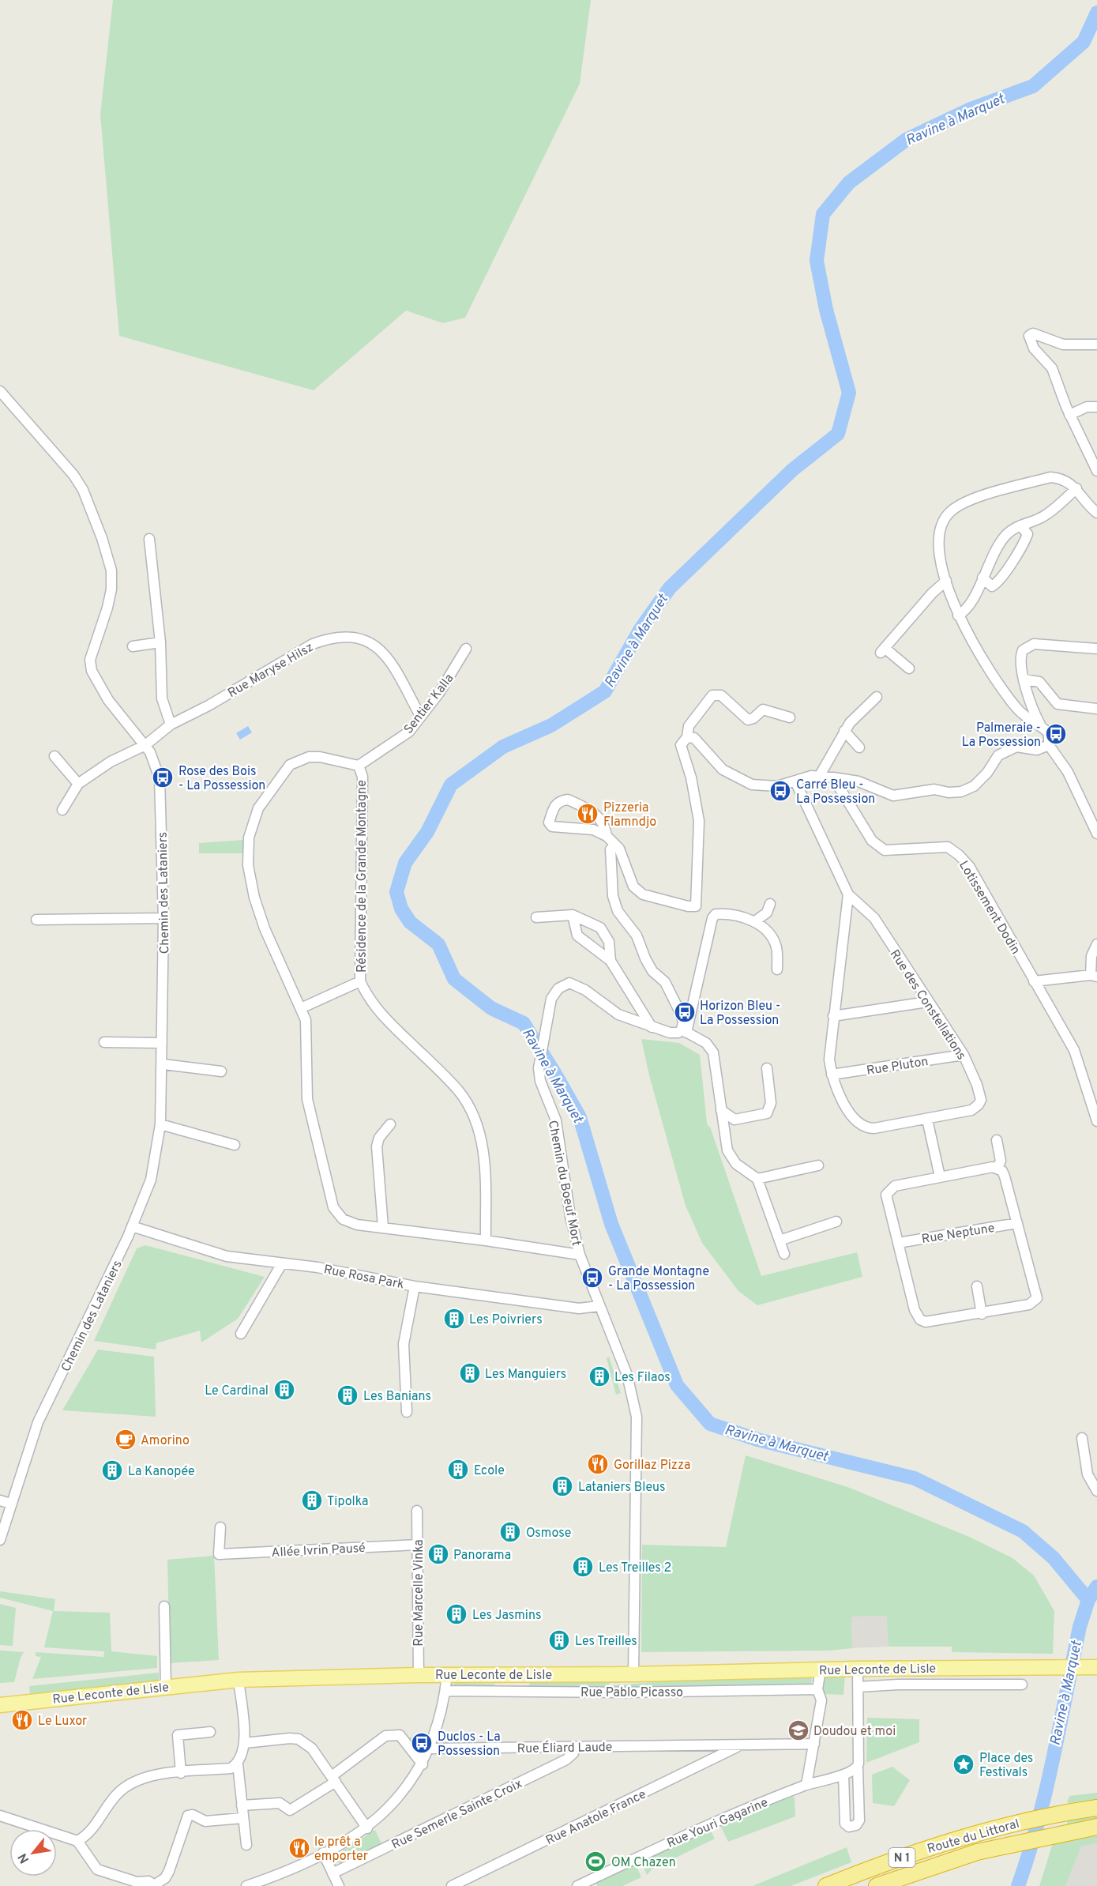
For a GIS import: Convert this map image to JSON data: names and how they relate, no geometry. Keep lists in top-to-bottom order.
{
  "streets": {
    "highway": ["Route du Littoral", "N 1"],
    "main road": ["Rue Leconte de Lisle"],
    "street": [
      "Rue Maryse Hilsz",
      "Sentier Kalla",
      "Résidence de la Grande Montagne",
      "Chemin des Lataniers",
      "Lotissement Dodin",
      "Rue des Constellations",
      "Rue Pluton",
      "Chemin du Boeuf Mort",
      "Rue Neptune",
      "Rue Rosa Park",
      "Allée Ivrin Pausé",
      "Rue Marcelle Vinka",
      "Rue Pablo Picasso",
      "Rue Éliard Laude",
      "Rue Semerle Sainte Croix",
      "Rue Anatole France",
      "Rue Youri Gagarine"
    ]
  },
  "crossings": [
    ["Rue Maryse Hilsz", "Sentier Kalla"],
    ["Rue Maryse Hilsz", "Chemin des Lataniers"],
    ["Sentier Kalla", "Résidence de la Grande Montagne"],
    ["Résidence de la Grande Montagne", "Chemin du Boeuf Mort"],
    ["Chemin des Lataniers", "Rue Rosa Park"],
    ["Rue des Constellations", "Rue Pluton"],
    ["Chemin du Boeuf Mort", "Rue Rosa Park"],
    ["Chemin du Boeuf Mort", "Rue Leconte de Lisle"],
    ["Allée Ivrin Pausé", "Rue Marcelle Vinka"],
    ["Rue Marcelle Vinka", "Rue Leconte de Lisle"],
    ["Rue Éliard Laude", "Rue Semerle Sainte Croix"],
    ["Rue Éliard Laude", "Rue Anatole France"]
  ],
  "water": ["Ravine à Marquet"],
  "places": {
    "bus stop": [
      "Palmeraie - La Possession",
      "Rose des Bois - La Possession",
      "Carré Bleu - La Possession",
      "Horizon Bleu - La Possession",
      "Grande Montagne - La Possession",
      "Duclos - La Possession"
    ],
    "restaurant": [
      "Pizzeria Flamndjo",
      "Gorillaz Pizza",
      "Le Luxor",
      "le prêt a emporter"
    ],
    "building": [
      "Les Poivriers",
      "Les Manguiers",
      "Les Filaos",
      "Le Cardinal",
      "Les Banians",
      "Ecole",
      "La Kanopée",
      "Lataniers Bleus",
      "Tipolka",
      "Osmose",
      "Panorama",
      "Les Treilles 2",
      "Les Jasmins",
      "Les Treilles"
    ],
    "cafe": ["Amorino"],
    "school or university": ["Doudou et moi"],
    "place": ["Place des Festivals"],
    "sports": ["OM Chazen"]
  },
  "north": "bottom left"
}
